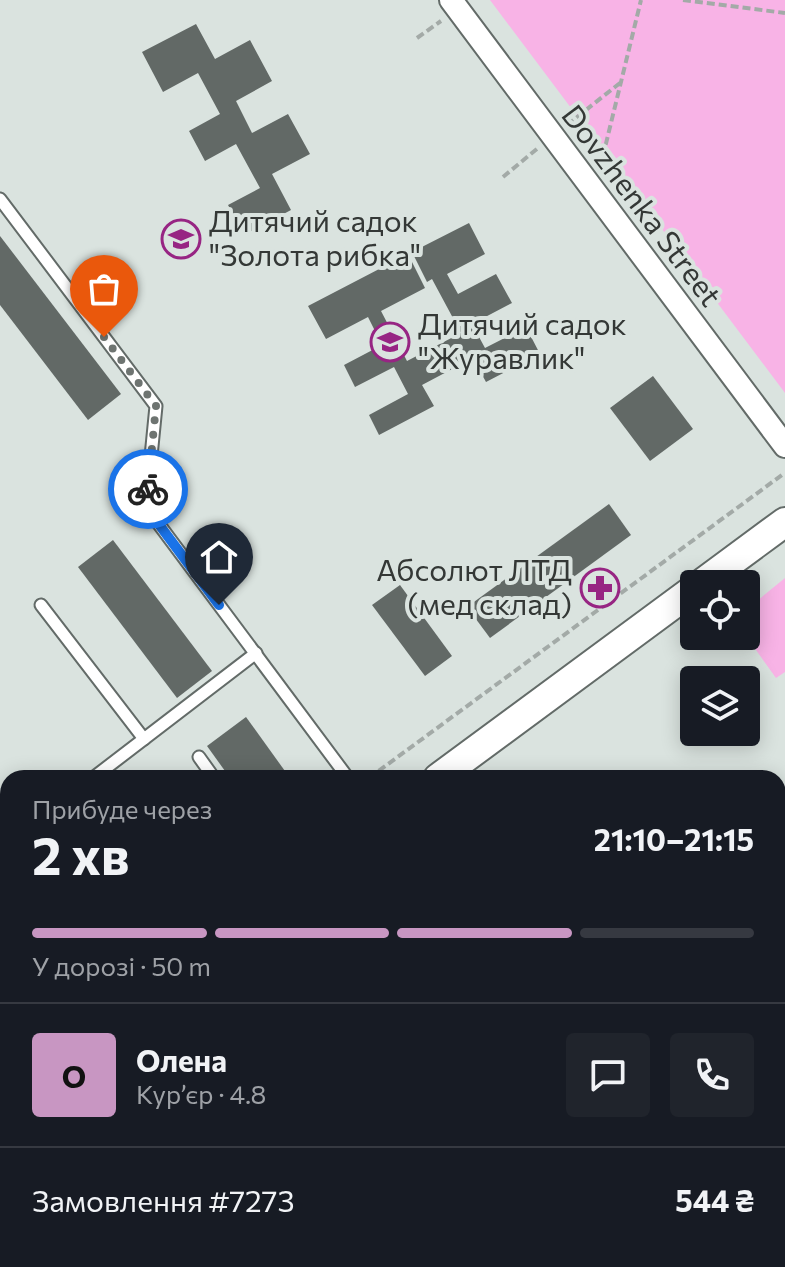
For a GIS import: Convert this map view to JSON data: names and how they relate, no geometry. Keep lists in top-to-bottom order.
{
  "streets": {
    "street": ["Dovzhenka Street"]
  },
  "places": {
    "school or university": ["Дитячий садок \"Золота рибка\"", "Дитячий садок \"Журавлик\""],
    "pharmacy": ["Абсолют ЛТД (мед склад)"]
  },
  "page": {
    "heading": ["2 хв", "Прибуде через", "21:10–21:15"],
    "panel": [
      "Олена",
      "Кур’єр · 4.8",
      "Замовлення #7273",
      "544 ₴"
    ],
    "bar": "У дорозі · 50 m",
    "round": "О"
  }
}
